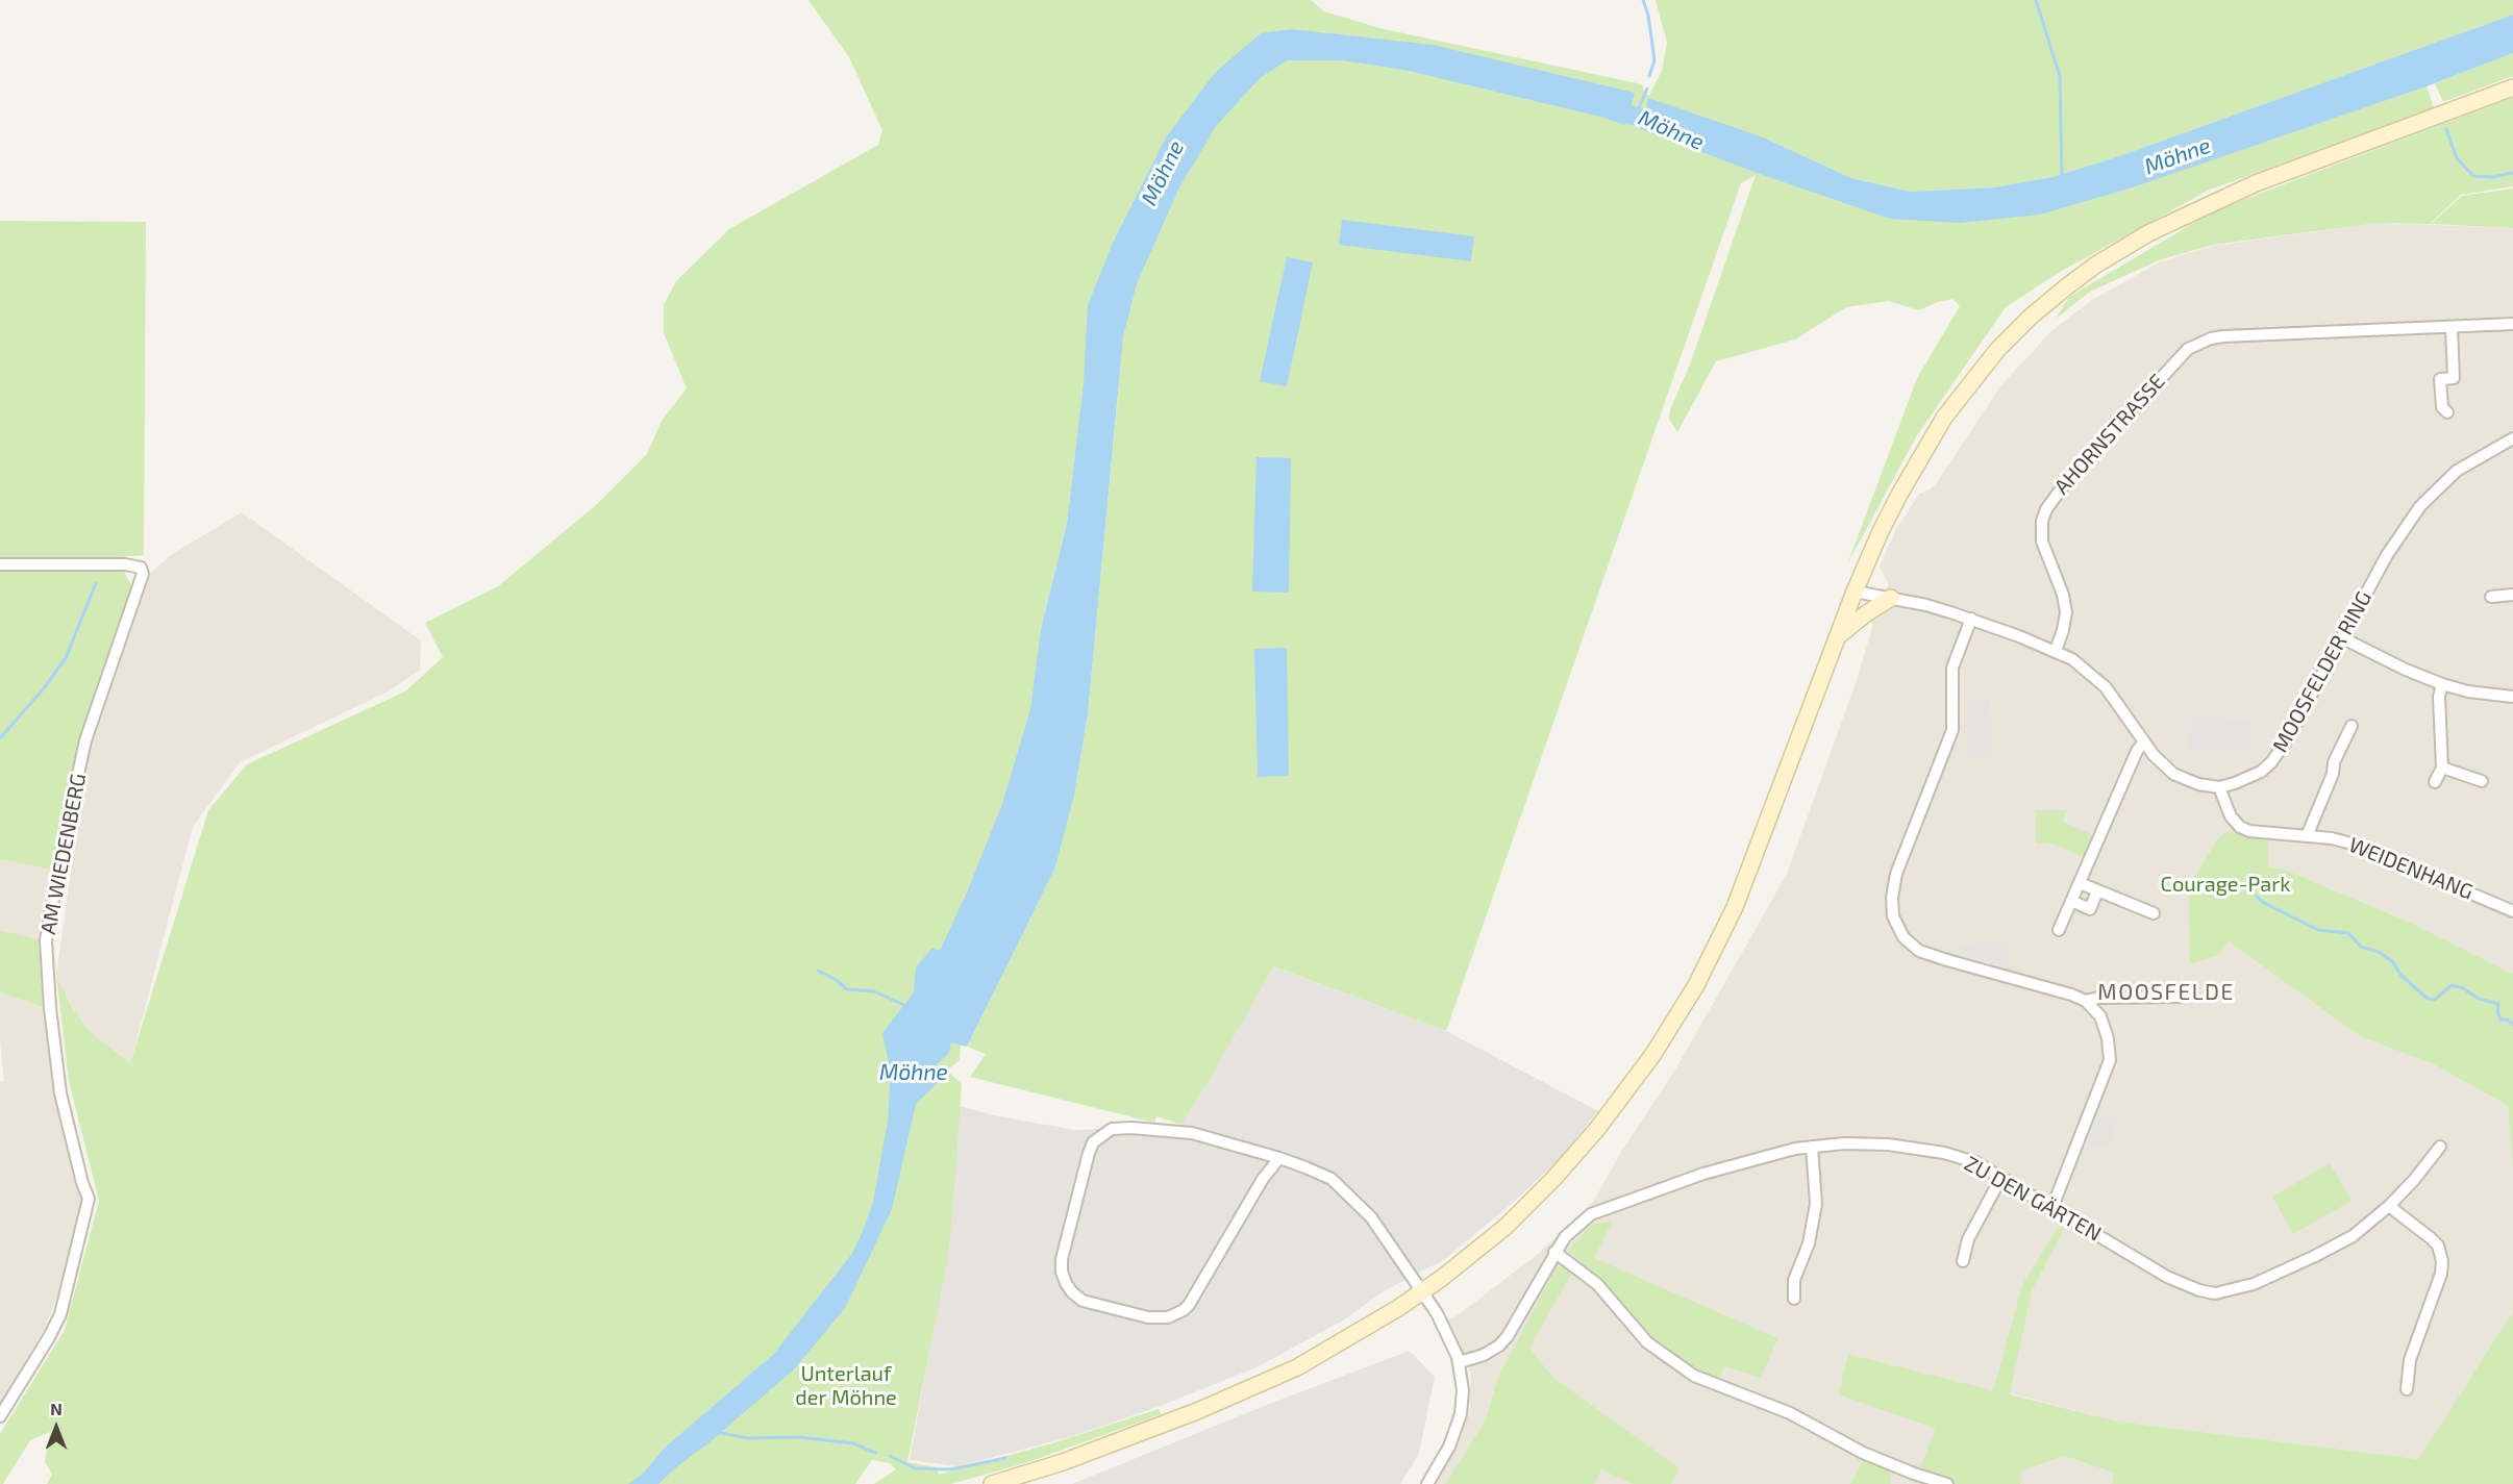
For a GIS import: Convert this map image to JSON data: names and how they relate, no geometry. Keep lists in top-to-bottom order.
{
  "streets": {
    "street": [
      "AHORNSTRASSE",
      "MOOSFELDER RING",
      "AM WIEDENBERG",
      "WEIDENHANG",
      "ZU DEN GÄRTEN"
    ]
  },
  "crossings": [
    ["MOOSFELDER RING", "WEIDENHANG"]
  ],
  "districts": ["MOOSFELDE"],
  "water": ["Möhne"],
  "parks": ["Courage-Park", "Unterlauf der Möhne"],
  "north": "top"
}
